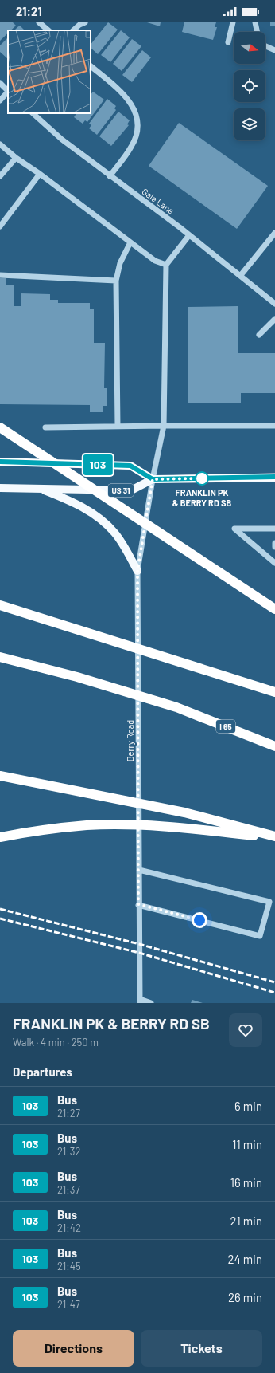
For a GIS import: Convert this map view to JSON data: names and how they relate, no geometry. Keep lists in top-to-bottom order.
{
  "streets": {
    "highway": ["I 65"],
    "main road": ["US 31"],
    "street": ["Gale Lane", "Berry Road"]
  },
  "crossings": [
    ["US 31", "Berry Road"]
  ],
  "places": ["FRANKLIN PK & BERRY RD SB"],
  "lines": ["bus line 103"],
  "north": "right",
  "page": {
    "status": "21:21",
    "on_map": "103",
    "heading": [
      ["FRANKLIN PK & BERRY RD SB", "Walk · 4 min · 250 m"],
      "Departures"
    ],
    "list": [
      {
        "mark": "103",
        "name": "Bus",
        "note": "21:27",
        "value": "6 min"
      },
      {
        "mark": "103",
        "name": "Bus",
        "note": "21:32",
        "value": "11 min"
      },
      {
        "mark": "103",
        "name": "Bus",
        "note": "21:37",
        "value": "16 min"
      },
      {
        "mark": "103",
        "name": "Bus",
        "note": "21:42",
        "value": "21 min"
      },
      {
        "mark": "103",
        "name": "Bus",
        "note": "21:45",
        "value": "24 min"
      },
      {
        "mark": "103",
        "name": "Bus",
        "note": "21:47",
        "value": "26 min"
      }
    ],
    "buttons": ["Directions", "Tickets"]
  }
}
